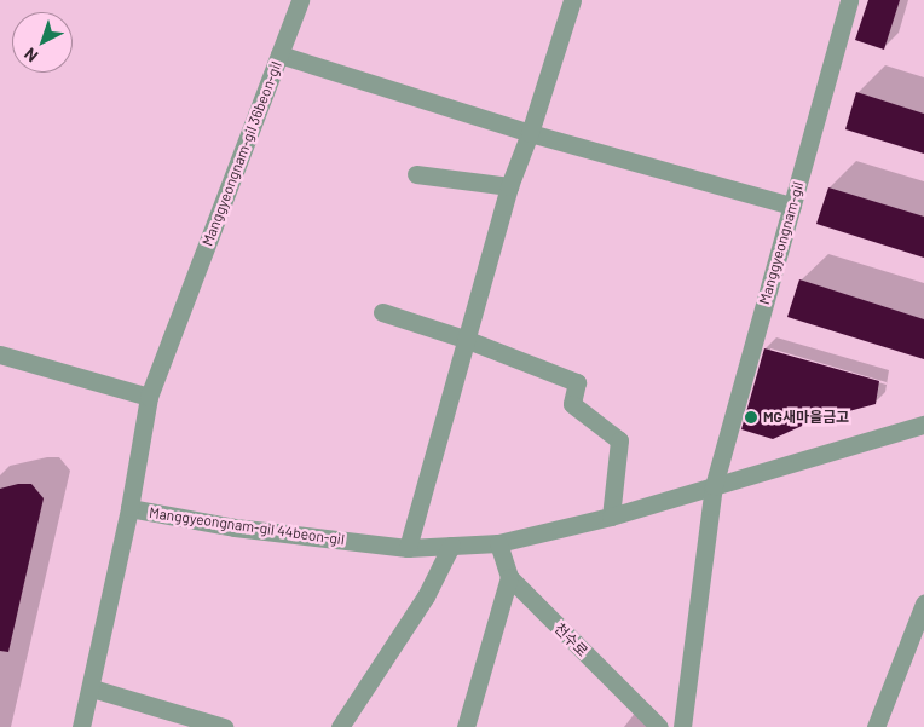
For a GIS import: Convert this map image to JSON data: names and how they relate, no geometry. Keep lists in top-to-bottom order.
{
  "streets": {
    "street": [
      "Manggyeongnam-gil 36beon-gil",
      "Manggyeongnam-gil",
      "Manggyeongnam-gil 44beon-gil",
      "천수로"
    ]
  },
  "crossings": [
    ["Manggyeongnam-gil 36beon-gil", "Manggyeongnam-gil"],
    ["Manggyeongnam-gil 36beon-gil", "Manggyeongnam-gil 44beon-gil"],
    ["Manggyeongnam-gil", "Manggyeongnam-gil 44beon-gil"],
    ["Manggyeongnam-gil 44beon-gil", "천수로"]
  ],
  "places": ["MG새마을금고"],
  "north": "bottom left"
}
